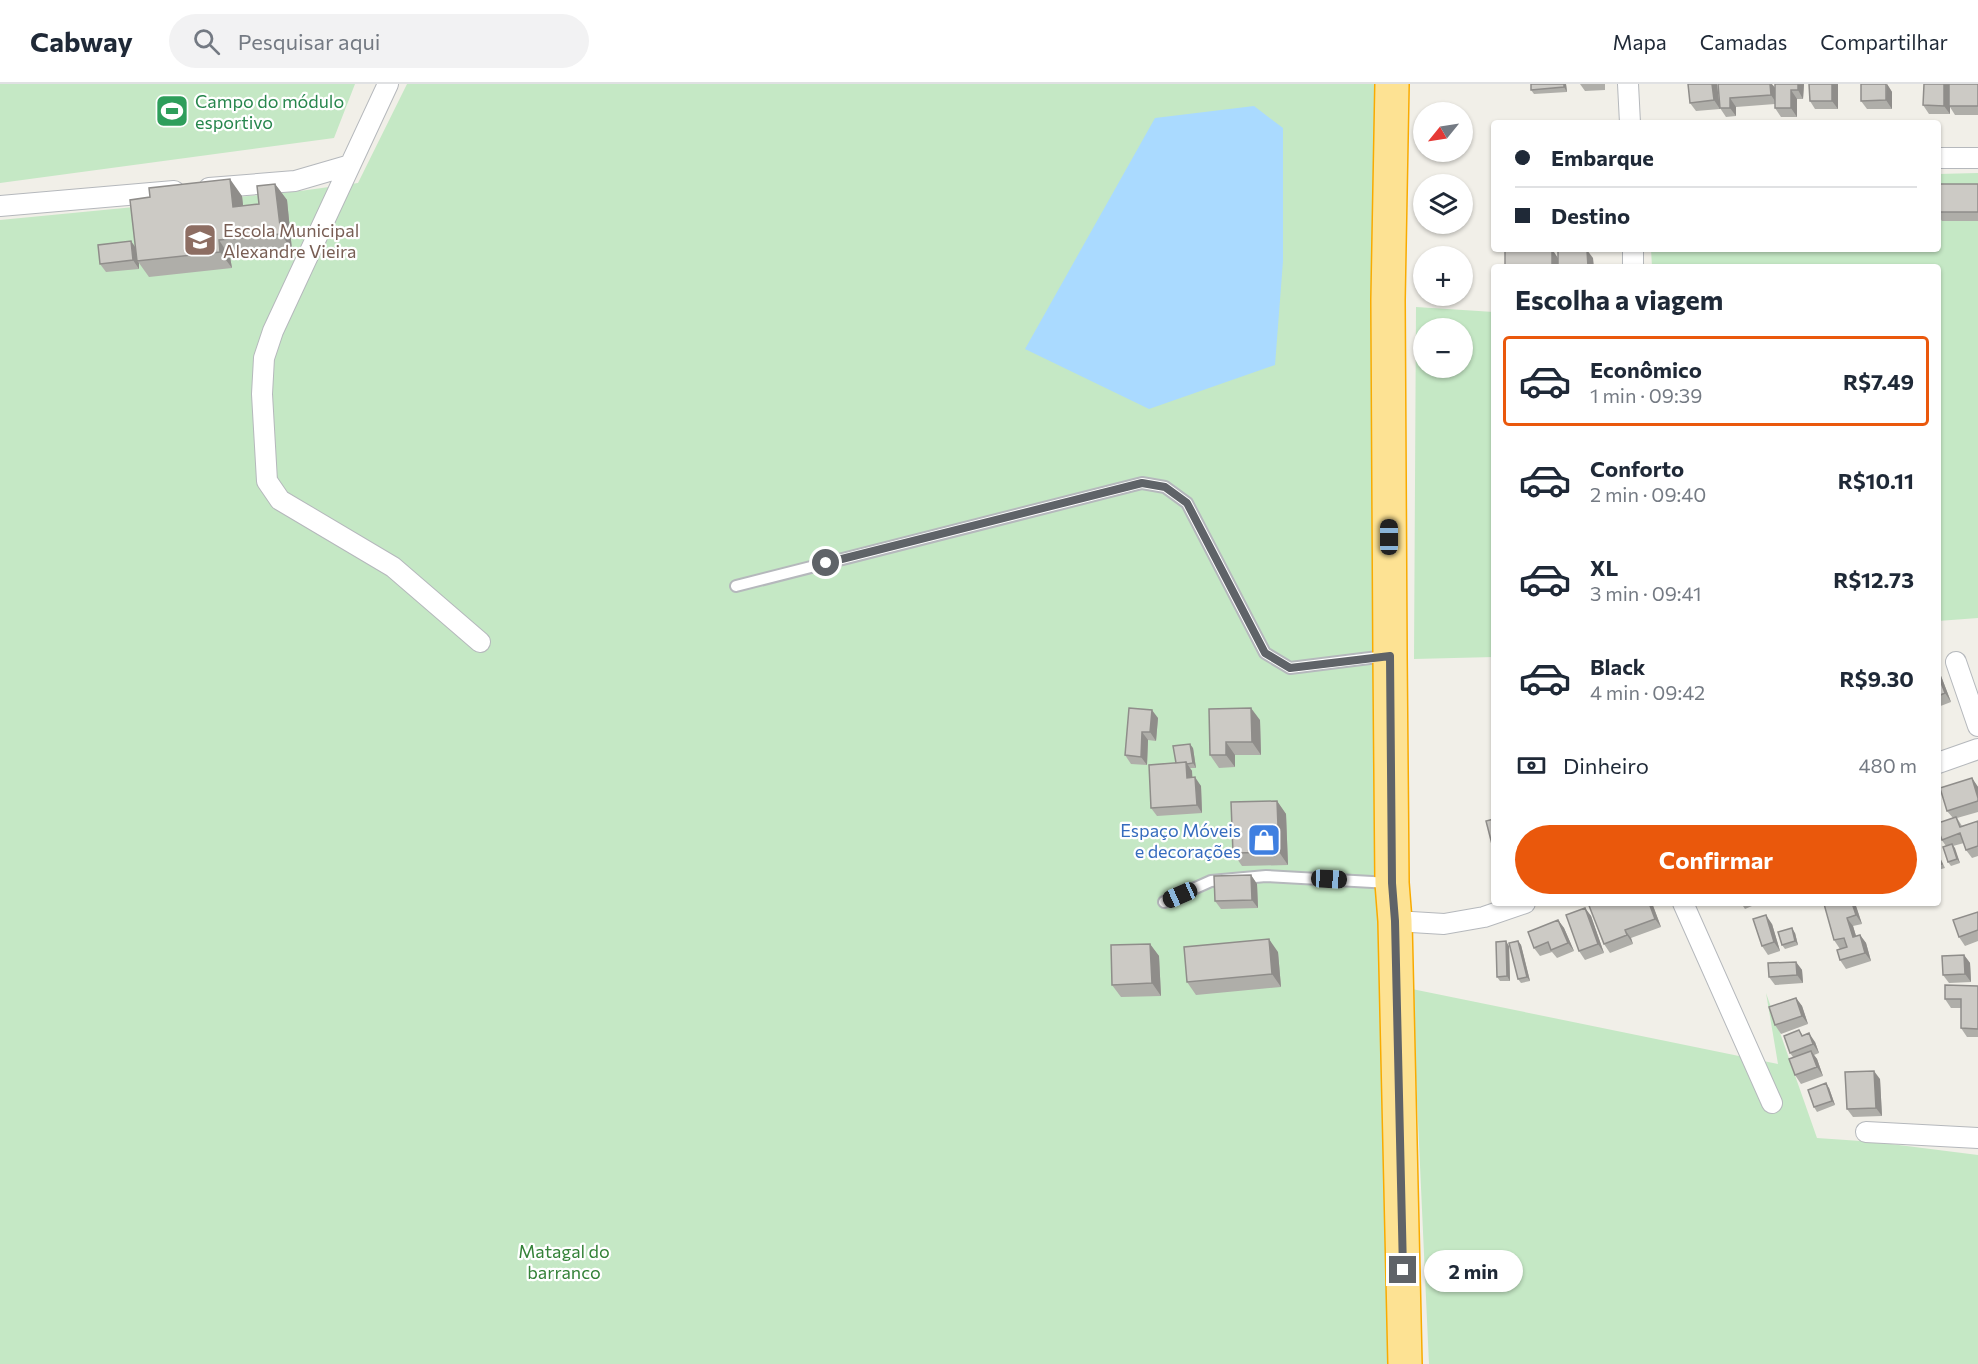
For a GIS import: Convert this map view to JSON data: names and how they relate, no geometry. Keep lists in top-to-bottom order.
{
  "parks": ["Matagal do barranco"],
  "places": {
    "sports": ["Campo do módulo esportivo"],
    "school or university": ["Escola Municipal Alexandre Vieira"],
    "shop": ["Espaço Móveis e decorações"]
  },
  "north": "bottom left",
  "page": {
    "header": "Cabway",
    "search": "Pesquisar aqui",
    "nav": ["Mapa", "Camadas", "Compartilhar"],
    "map_buttons": ["+", "−"],
    "banner": ["Embarque", "Destino"],
    "heading": "Escolha a viagem",
    "list": [
      {
        "name": "Econômico",
        "note": "1 min · 09:39",
        "value": "R$7.49"
      },
      {
        "name": "Conforto",
        "note": "2 min · 09:40",
        "value": "R$10.11"
      },
      {
        "name": "XL",
        "note": "3 min · 09:41",
        "value": "R$12.73"
      },
      {
        "name": "Black",
        "note": "4 min · 09:42",
        "value": "R$9.30"
      }
    ],
    "pay": ["Dinheiro", "480 m"],
    "buttons": "Confirmar",
    "bubble": "2 min"
  }
}
